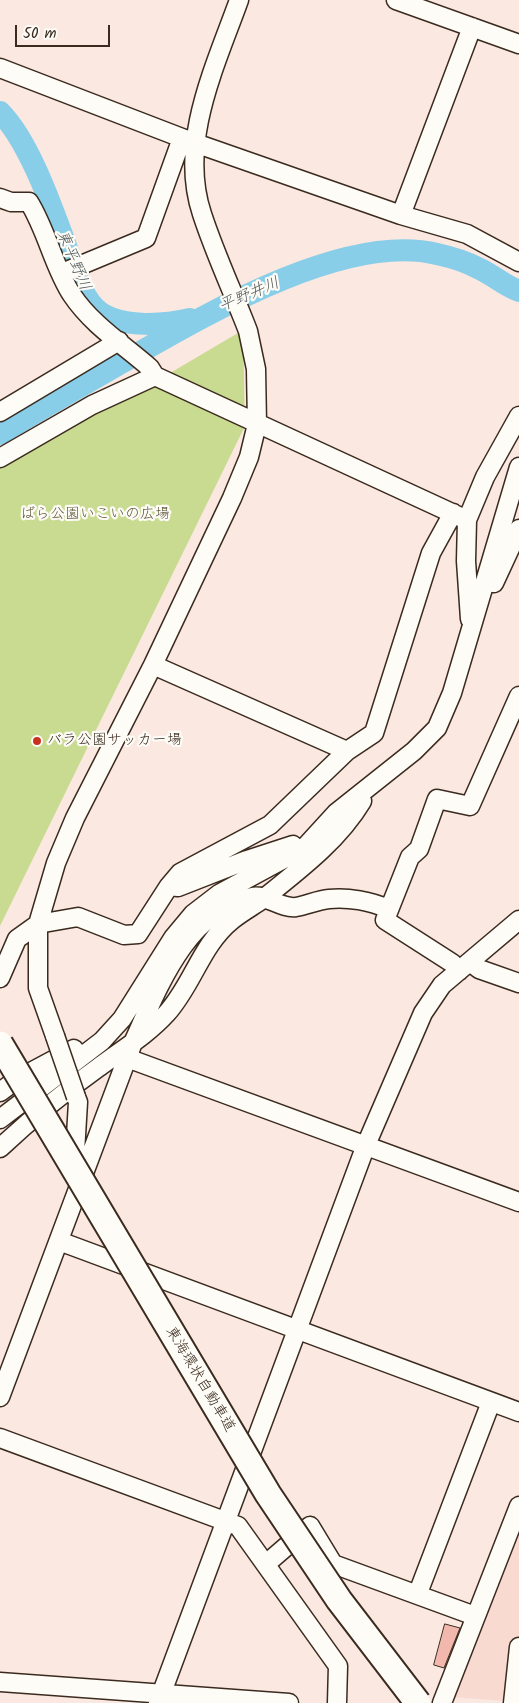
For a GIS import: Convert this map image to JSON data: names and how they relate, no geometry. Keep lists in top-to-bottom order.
{
  "streets": {
    "highway": ["東海環状自動車道"]
  },
  "water": ["東平野川", "平野井川"],
  "parks": ["ばら公園いこいの広場"],
  "places": ["バラ公園サッカー場"],
  "scale_bar": "50 m"
}
